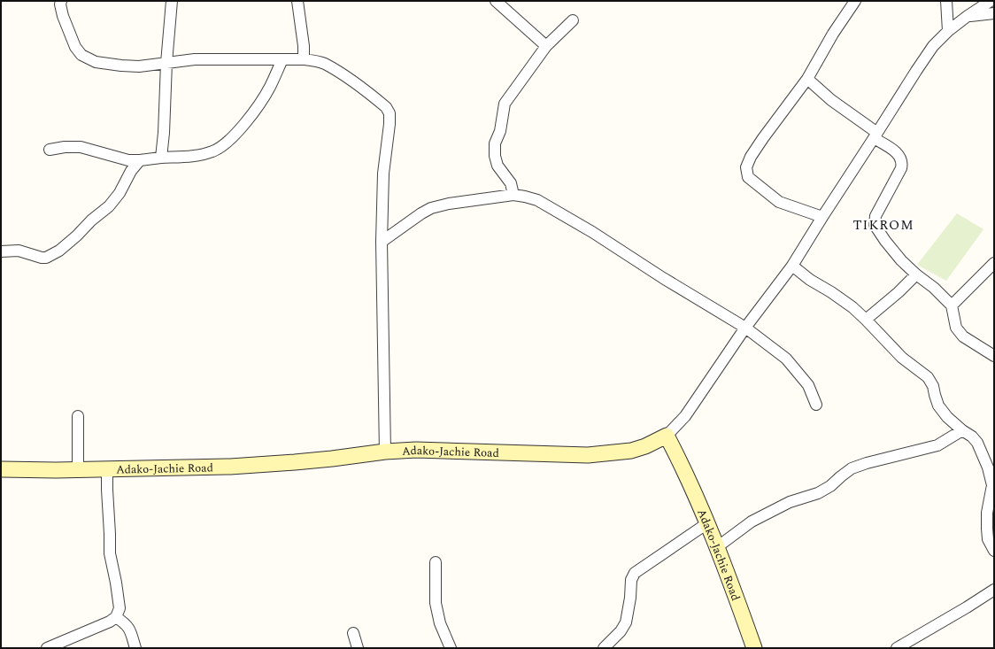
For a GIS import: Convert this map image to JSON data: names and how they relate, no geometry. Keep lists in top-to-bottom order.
{
  "streets": {
    "street": ["Adako-Jachie Road"]
  },
  "districts": ["TIKROM"]
}
